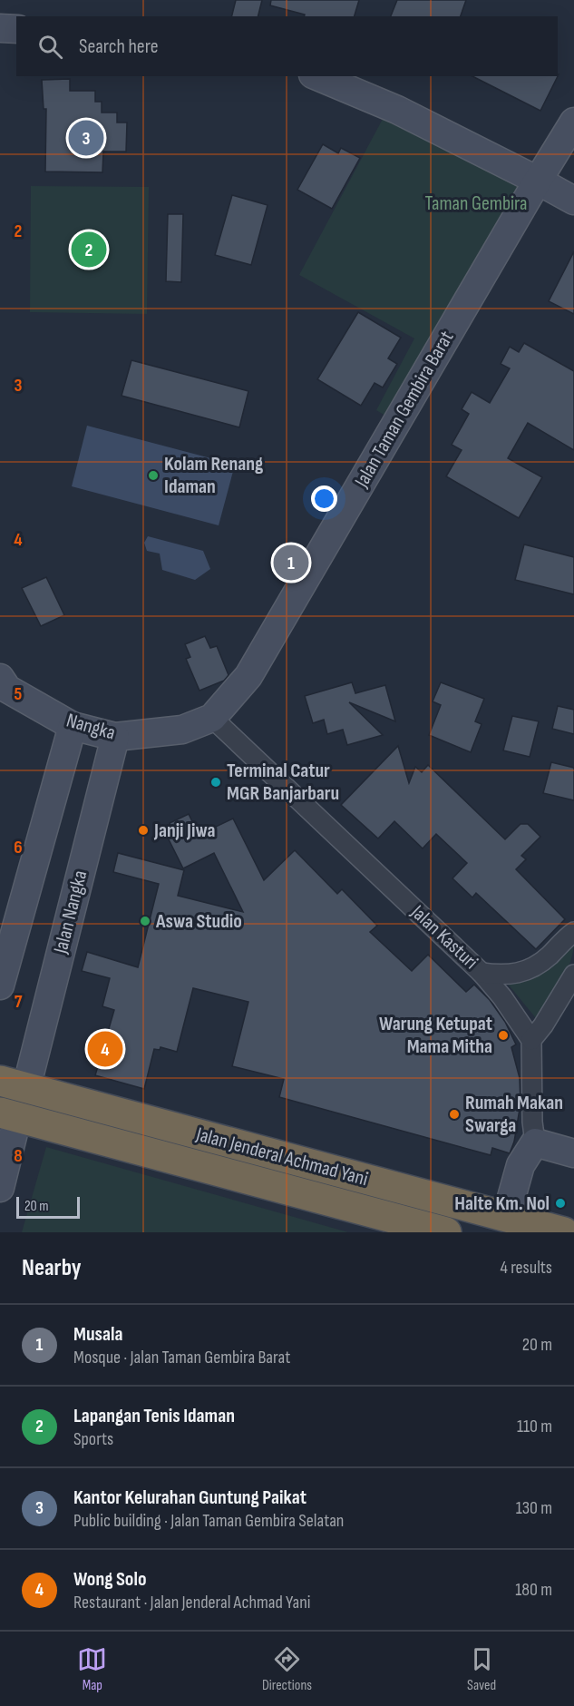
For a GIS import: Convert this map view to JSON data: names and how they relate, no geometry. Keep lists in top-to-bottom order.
{
  "streets": {
    "highway": ["Jalan Jenderal Achmad Yani"],
    "street": [
      "Jalan Taman Gembira Barat",
      "Nangka",
      "Jalan Nangka",
      "Jalan Kasturi"
    ]
  },
  "crossings": [
    ["Jalan Taman Gembira Barat", "Nangka"],
    ["Jalan Taman Gembira Barat", "Jalan Kasturi"],
    ["Nangka", "Jalan Nangka"],
    ["Nangka", "Jalan Kasturi"],
    ["Jalan Nangka", "Jalan Jenderal Achmad Yani"]
  ],
  "parks": ["Taman Gembira"],
  "places": [
    "Kolam Renang Idaman",
    "Terminal Catur MGR Banjarbaru",
    "Janji Jiwa",
    "Aswa Studio",
    "Warung Ketupat Mama Mitha",
    "Rumah Makan Swarga",
    "Halte Km. Nol"
  ],
  "scale_bar": "20 m",
  "page": {
    "search": "Search here",
    "pins": [
      "3",
      "2",
      "1",
      "4"
    ],
    "scale": "20 m",
    "heading": ["Nearby", "4 results"],
    "list": [
      {
        "mark": "1",
        "name": "Musala",
        "note": "Mosque · Jalan Taman Gembira Barat",
        "value": "20 m"
      },
      {
        "mark": "2",
        "name": "Lapangan Tenis Idaman",
        "note": "Sports",
        "value": "110 m"
      },
      {
        "mark": "3",
        "name": "Kantor Kelurahan Guntung Paikat",
        "note": "Public building · Jalan Taman Gembira Selatan",
        "value": "130 m"
      },
      {
        "mark": "4",
        "name": "Wong Solo",
        "note": "Restaurant · Jalan Jenderal Achmad Yani",
        "value": "180 m"
      }
    ],
    "nav": ["Map", "Directions", "Saved"]
  },
  "grid": {
    "rows": [
      "2",
      "3",
      "4",
      "5",
      "6",
      "7",
      "8"
    ]
  }
}
